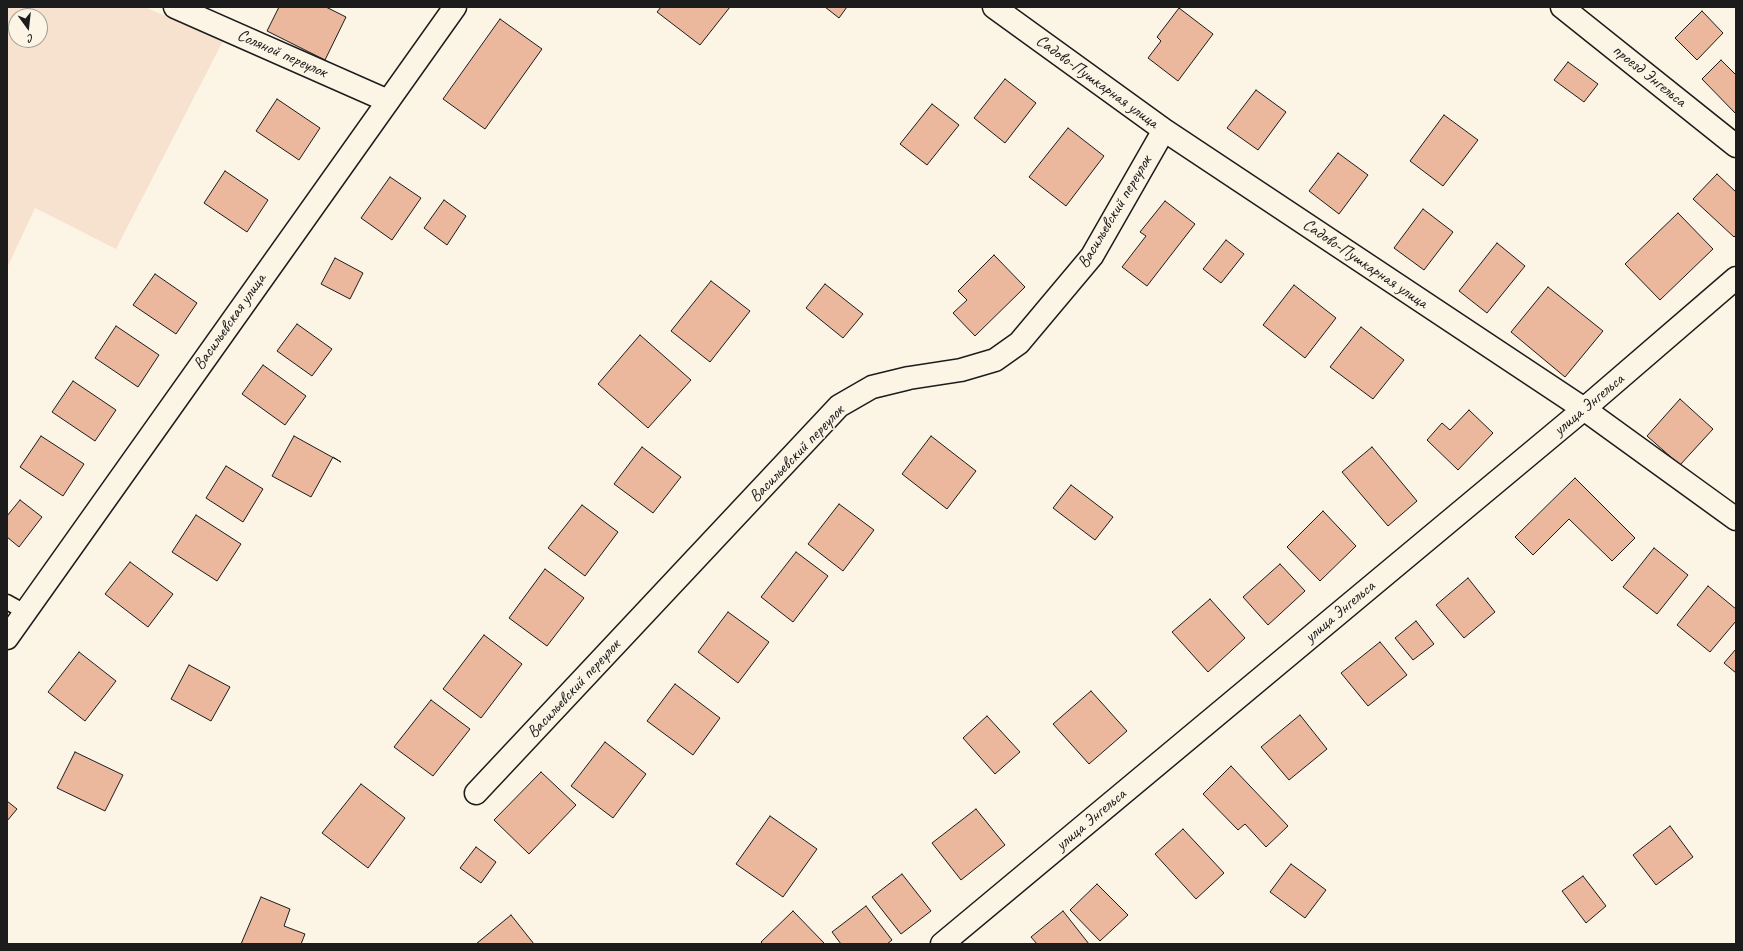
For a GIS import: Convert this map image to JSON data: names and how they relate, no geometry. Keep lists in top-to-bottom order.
{
  "streets": {
    "street": [
      "Соляной переулок",
      "проезд Энгельса",
      "Садово-Пушкарная улица",
      "Васильевский переулок",
      "Васильевская улица",
      "улица Энгельса"
    ]
  },
  "crossings": [
    ["Соляной переулок", "Васильевская улица"],
    ["Садово-Пушкарная улица", "Васильевский переулок"],
    ["Садово-Пушкарная улица", "улица Энгельса"]
  ],
  "north": "bottom"
}
